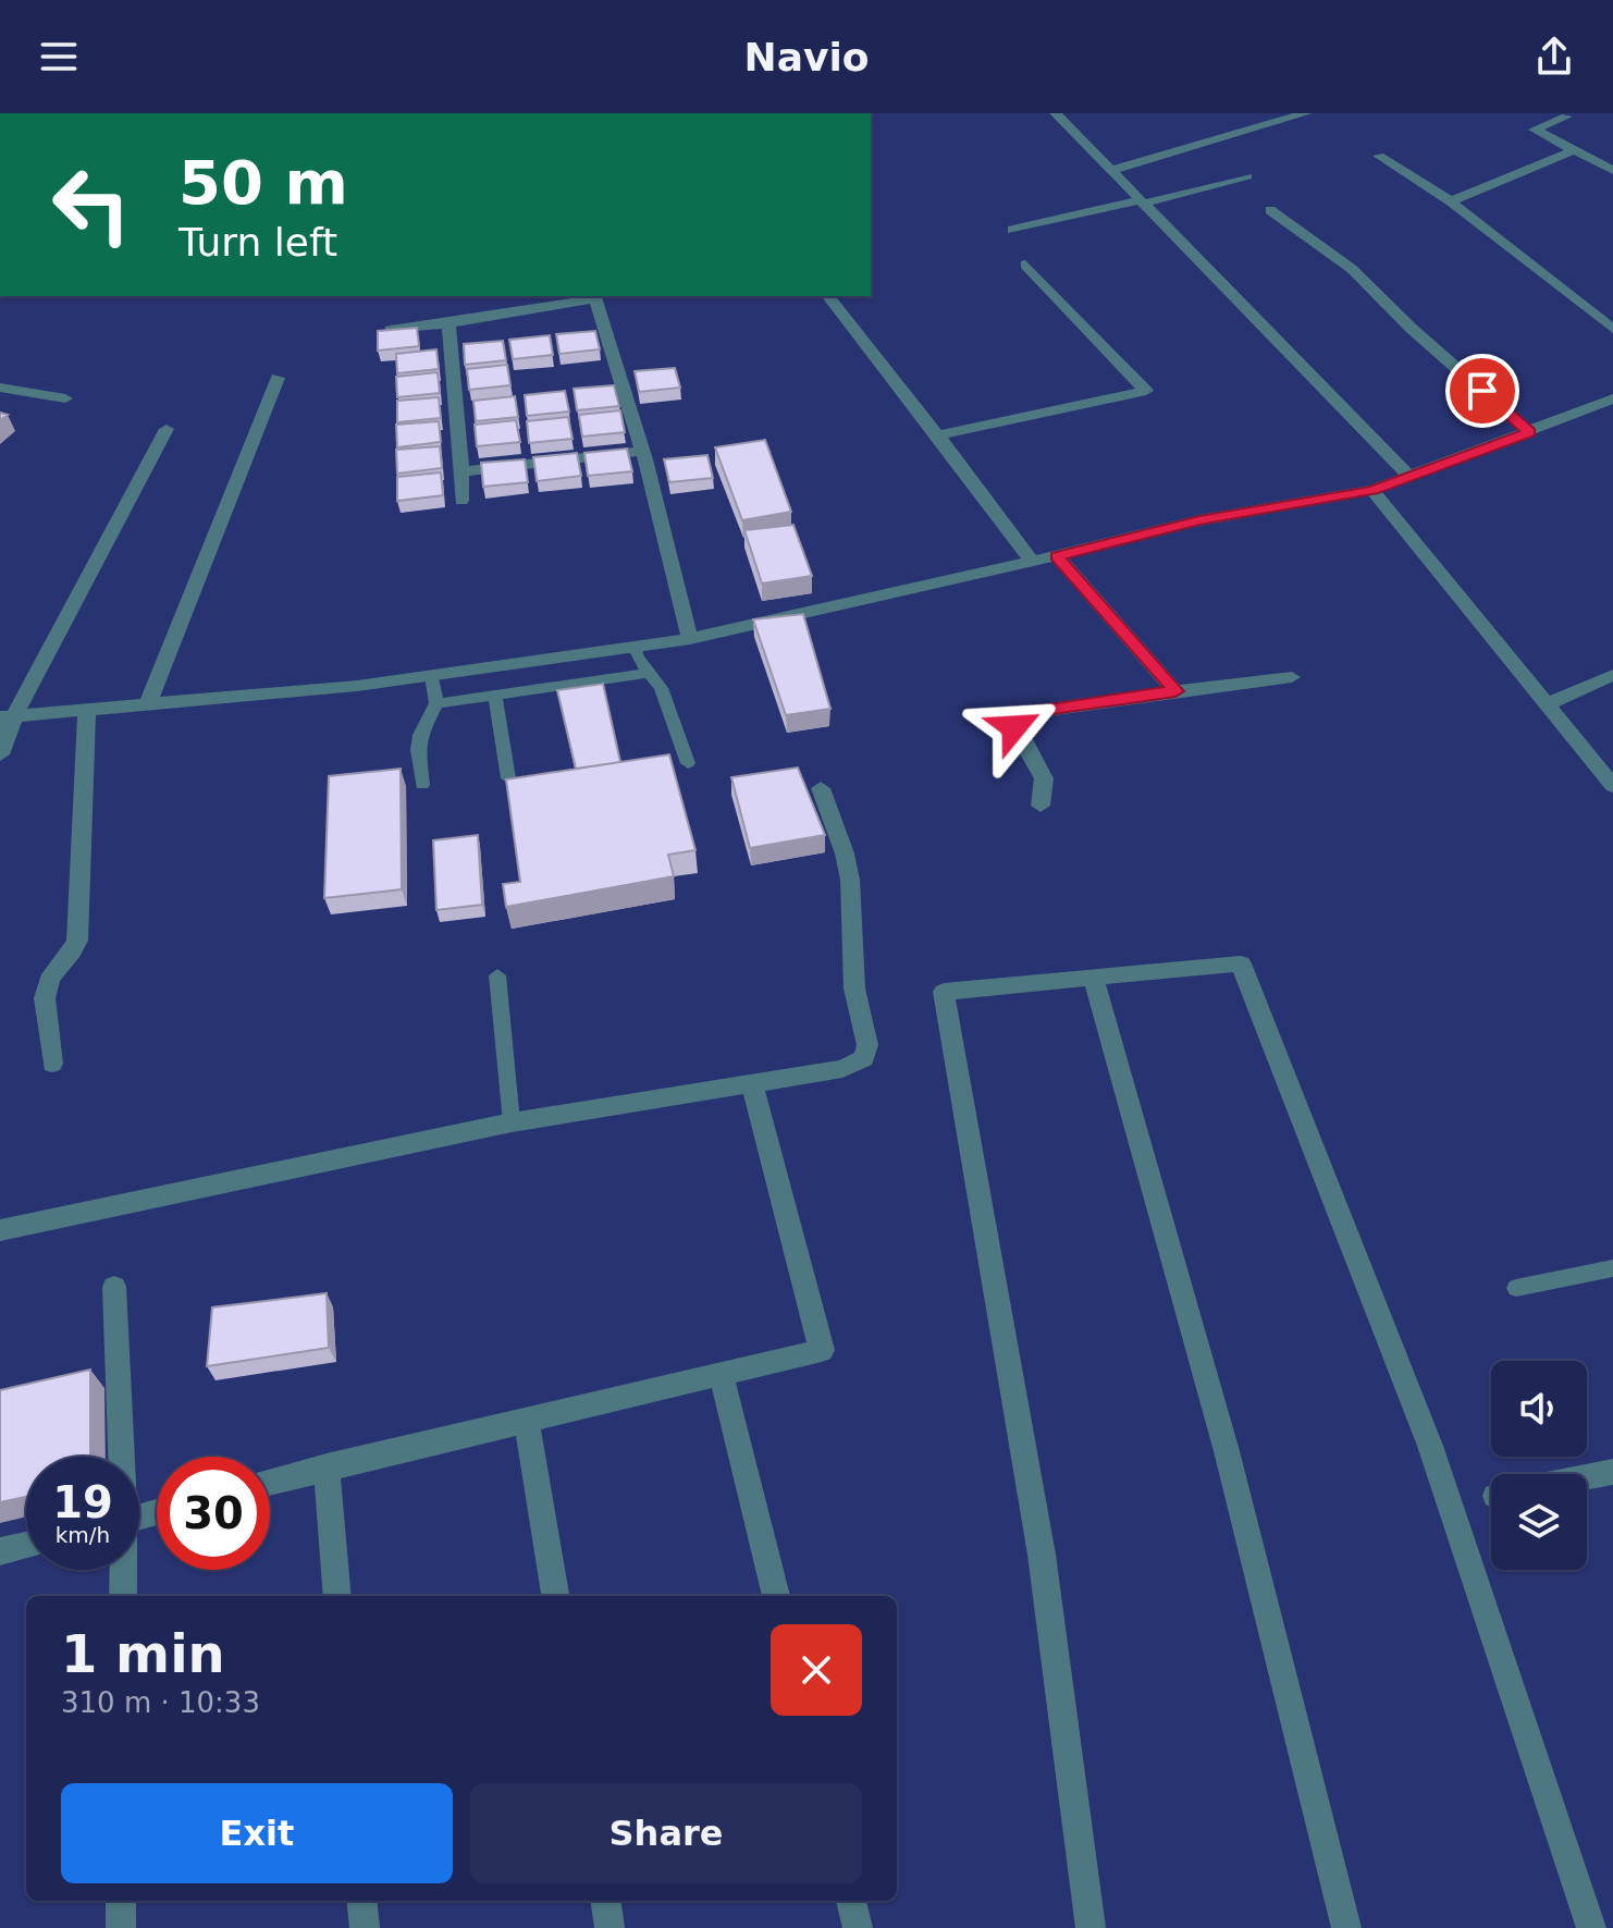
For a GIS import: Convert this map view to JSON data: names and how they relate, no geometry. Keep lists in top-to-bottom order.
{
  "page": {
    "header": "Navio",
    "turn": ["50 m", "Turn left"],
    "speed": "19 km/h",
    "limit": "30",
    "heading": ["1 min", "310 m · 10:33"],
    "buttons": ["Exit", "Share"]
  }
}
